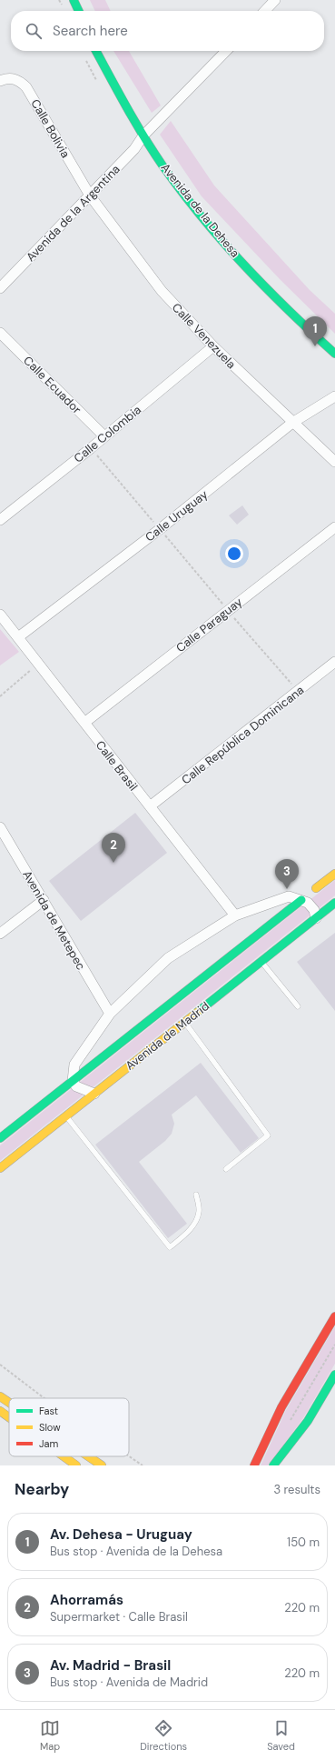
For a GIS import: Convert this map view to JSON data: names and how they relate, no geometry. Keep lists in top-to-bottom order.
{
  "streets": {
    "street": [
      "Calle Bolivia",
      "Avenida de la Dehesa",
      "Avenida de la Argentina",
      "Calle Venezuela",
      "Calle Ecuador",
      "Calle Colombia",
      "Calle Uruguay",
      "Calle Paraguay",
      "Calle República Dominicana",
      "Calle Brasil",
      "Avenida de Metepec",
      "Avenida de Madrid"
    ]
  },
  "crossings": [
    ["Calle Bolivia", "Avenida de la Argentina"],
    ["Calle Bolivia", "Calle Venezuela"],
    ["Avenida de la Dehesa", "Avenida de la Argentina"],
    ["Avenida de la Argentina", "Calle Venezuela"],
    ["Calle Venezuela", "Calle Colombia"],
    ["Calle Venezuela", "Calle Uruguay"],
    ["Calle Ecuador", "Calle Colombia"],
    ["Calle Uruguay", "Calle Brasil"],
    ["Calle Paraguay", "Calle Brasil"],
    ["Calle República Dominicana", "Calle Brasil"]
  ],
  "legend": ["Fast", "Slow", "Jam"],
  "page": {
    "search": "Search here",
    "pins": ["1", "2", "3"],
    "heading": ["Nearby", "3 results"],
    "list": [
      {
        "mark": "1",
        "name": "Av. Dehesa - Uruguay",
        "note": "Bus stop · Avenida de la Dehesa",
        "value": "150 m"
      },
      {
        "mark": "2",
        "name": "Ahorramás",
        "note": "Supermarket · Calle Brasil",
        "value": "220 m"
      },
      {
        "mark": "3",
        "name": "Av. Madrid - Brasil",
        "note": "Bus stop · Avenida de Madrid",
        "value": "220 m"
      }
    ],
    "nav": ["Map", "Directions", "Saved"]
  }
}
